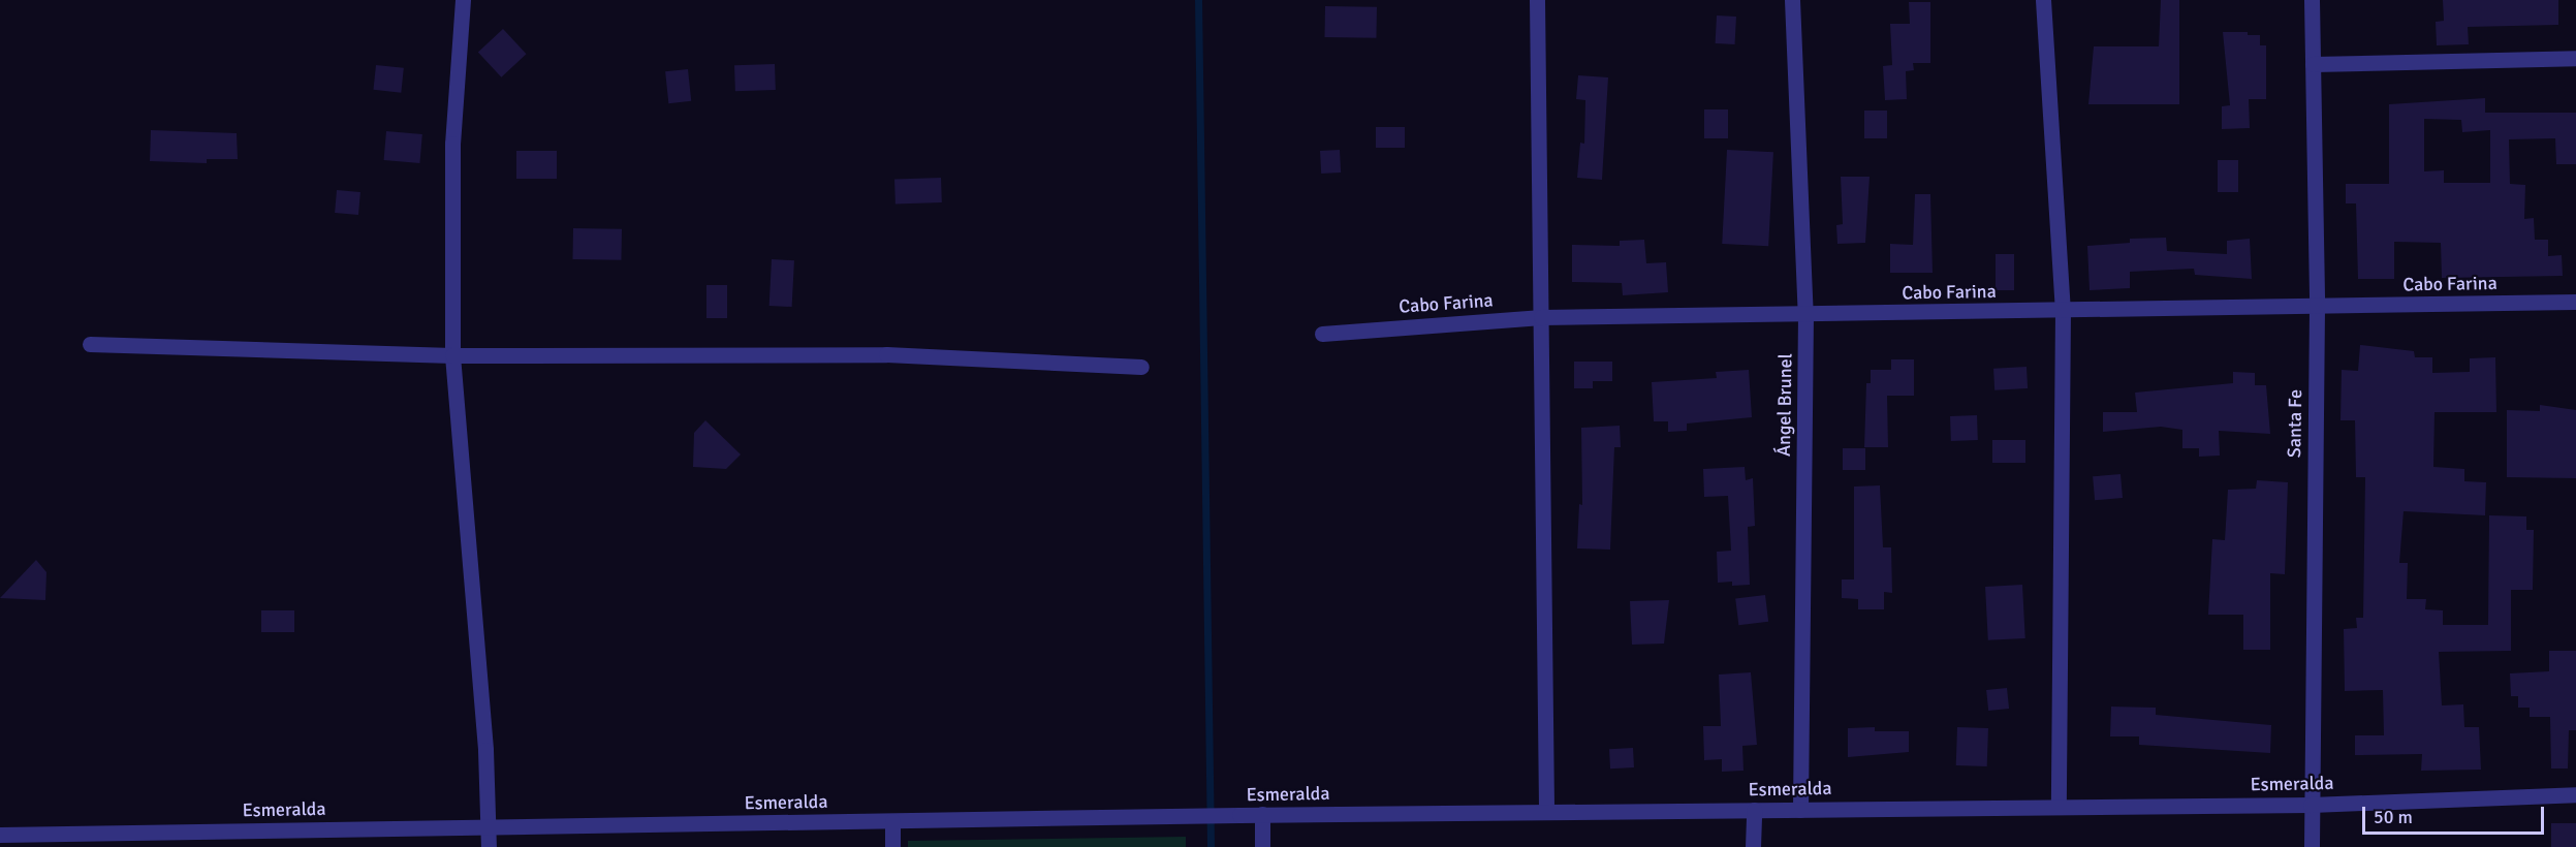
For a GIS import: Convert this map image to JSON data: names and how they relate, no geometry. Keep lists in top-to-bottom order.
{
  "streets": {
    "street": [
      "Cabo Farina",
      "Ángel Brunel",
      "Santa Fe",
      "Esmeralda"
    ]
  },
  "crossings": [
    ["Cabo Farina", "Ángel Brunel"],
    ["Cabo Farina", "Santa Fe"],
    ["Ángel Brunel", "Esmeralda"],
    ["Santa Fe", "Esmeralda"]
  ],
  "scale_bar": "50 m"
}
